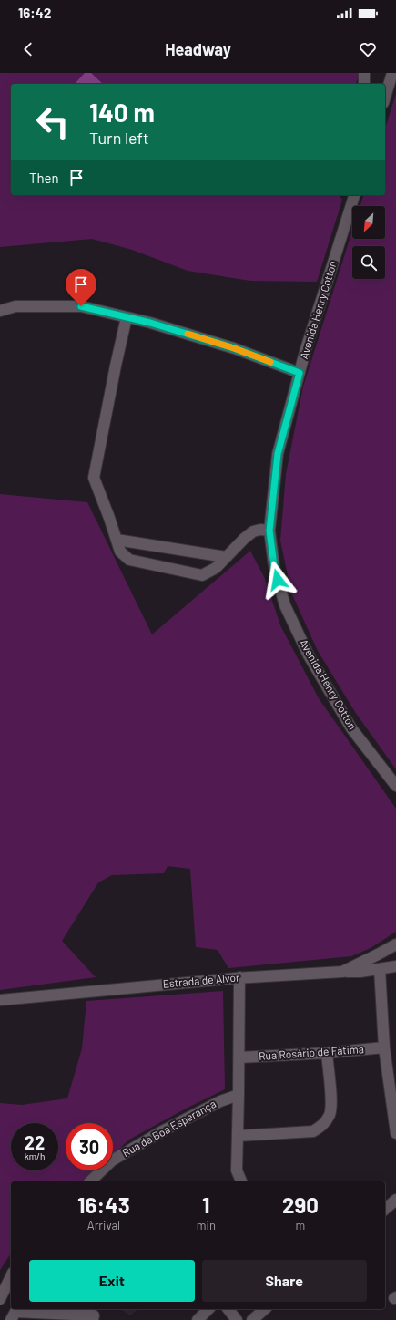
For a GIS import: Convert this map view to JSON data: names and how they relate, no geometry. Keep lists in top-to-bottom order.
{
  "streets": {
    "street": [
      "Avenida Henry Cotton",
      "Estrada de Alvor",
      "Rua Rosário de Fátima",
      "Rua da Boa Esperança"
    ]
  },
  "north": "bottom left",
  "page": {
    "status": "16:42",
    "header": "Headway",
    "turn": ["140 m", "Turn left"],
    "then": "Then",
    "speed": "22 km/h",
    "limit": "30",
    "eta": [
      "16:43",
      "Arrival",
      "1",
      "min",
      "290",
      "m"
    ],
    "buttons": ["Exit", "Share"]
  }
}
